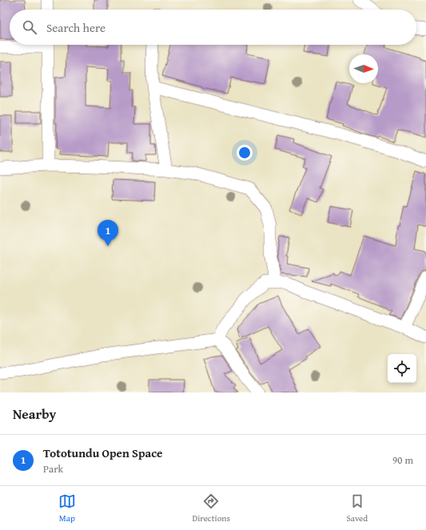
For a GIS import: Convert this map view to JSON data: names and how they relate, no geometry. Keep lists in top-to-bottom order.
{
  "north": "right",
  "page": {
    "search": "Search here",
    "pins": "1",
    "heading": "Nearby",
    "list": [
      {
        "mark": "1",
        "name": "Tototundu Open Space",
        "note": "Park",
        "value": "90 m"
      }
    ],
    "nav": ["Map", "Directions", "Saved"]
  }
}
